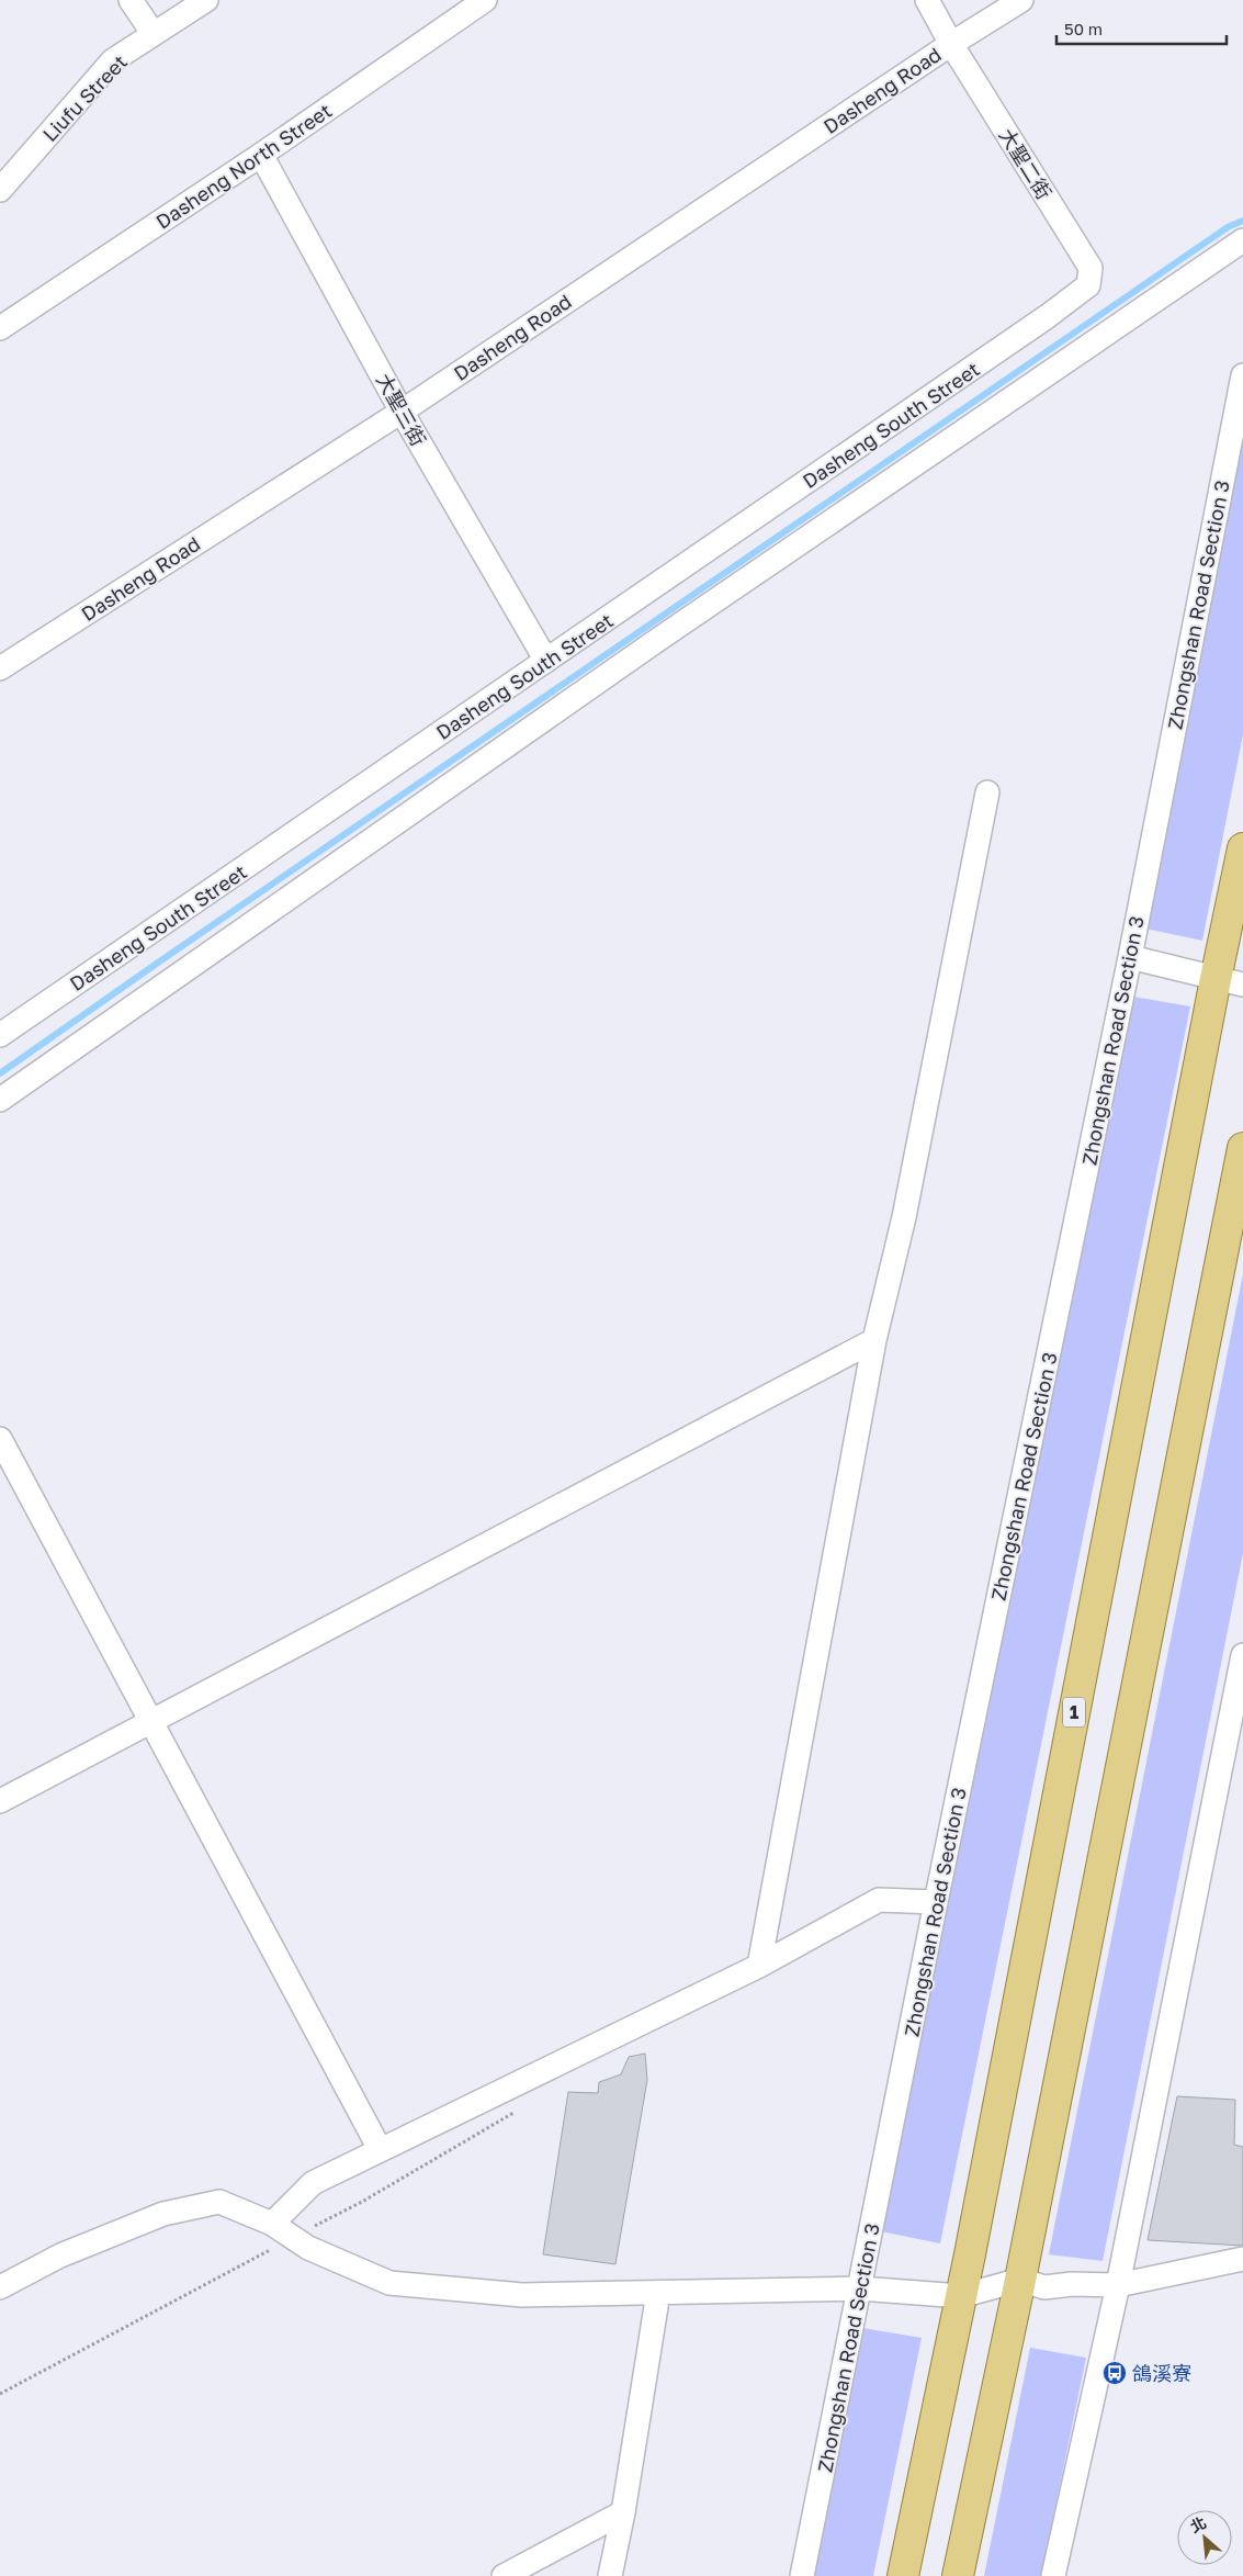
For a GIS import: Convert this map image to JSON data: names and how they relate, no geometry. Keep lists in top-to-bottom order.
{
  "streets": {
    "main road": ["1"],
    "street": [
      "Dasheng Road",
      "Liufu Street",
      "大聖二街",
      "Dasheng North Street",
      "大聖三街",
      "Dasheng South Street",
      "Zhongshan Road Section 3"
    ]
  },
  "crossings": [
    ["Dasheng Road", "大聖二街"],
    ["Dasheng Road", "大聖三街"],
    ["大聖二街", "Dasheng South Street"],
    ["Dasheng North Street", "大聖三街"],
    ["大聖三街", "Dasheng South Street"]
  ],
  "places": {
    "bus stop": ["鴿溪寮"]
  },
  "scale_bar": "50 m",
  "north": "top left"
}
